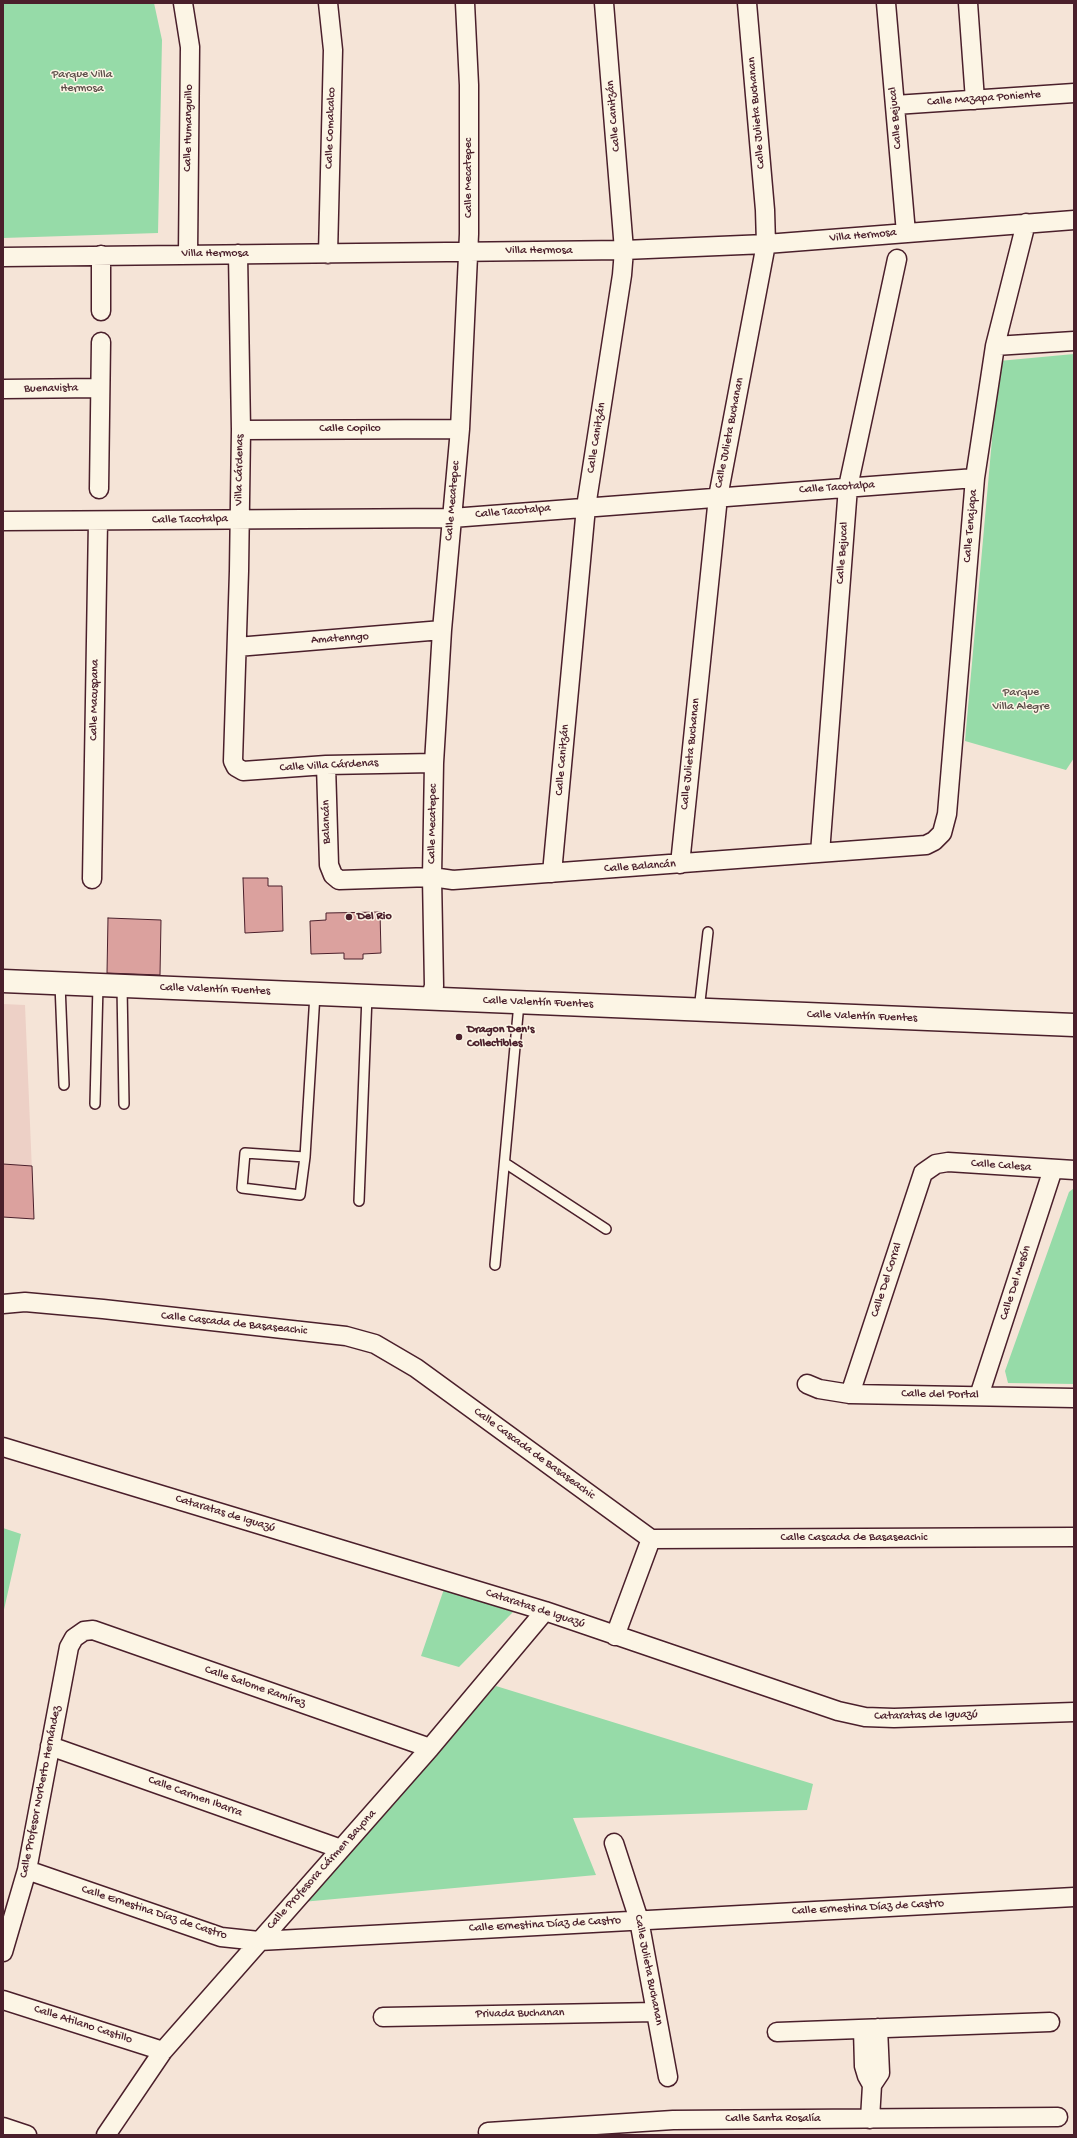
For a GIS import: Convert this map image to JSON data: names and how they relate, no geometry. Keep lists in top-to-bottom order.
{
  "streets": {
    "street": [
      "Calle Mazapa Poniente",
      "Calle Julieta Buchanan",
      "Calle Canitzán",
      "Calle Bejucal",
      "Calle Humanguillo",
      "Calle Comalcalco",
      "Calle Mecatepec",
      "Villa Hermosa",
      "Buenavista",
      "Calle Copilco",
      "Villa Cárdenas",
      "Calle Tacotalpa",
      "Calle Tenajapa",
      "Amatenngo",
      "Calle Macuspana",
      "Calle Villa Cárdenas",
      "Balancán",
      "Calle Balancán",
      "Calle Valentín Fuentes",
      "Calle Calesa",
      "Calle Del Corral",
      "Calle Del Mesón",
      "Calle Cascada de Basaseachic",
      "Calle del Portal",
      "Cataratas de Iguazú",
      "Calle Salome Ramírez",
      "Calle Profesor Norberto Hernández",
      "Calle Carmen Ibarra",
      "Calle Profesora Cármen Bayona",
      "Calle Ernestina Díaz de Castro",
      "Privada Buchanan",
      "Calle Atilano Castillo",
      "Calle Santa Rosalía"
    ]
  },
  "crossings": [
    ["Calle Mazapa Poniente", "Calle Bejucal"],
    ["Calle Julieta Buchanan", "Villa Hermosa"],
    ["Calle Julieta Buchanan", "Calle Tacotalpa"],
    ["Calle Julieta Buchanan", "Calle Balancán"],
    ["Calle Julieta Buchanan", "Calle Ernestina Díaz de Castro"],
    ["Calle Julieta Buchanan", "Privada Buchanan"],
    ["Calle Canitzán", "Villa Hermosa"],
    ["Calle Canitzán", "Calle Tacotalpa"],
    ["Calle Canitzán", "Calle Balancán"],
    ["Calle Bejucal", "Villa Hermosa"],
    ["Calle Bejucal", "Calle Tacotalpa"],
    ["Calle Bejucal", "Calle Balancán"],
    ["Calle Humanguillo", "Villa Hermosa"],
    ["Calle Comalcalco", "Villa Hermosa"],
    ["Calle Mecatepec", "Villa Hermosa"],
    ["Calle Mecatepec", "Calle Copilco"],
    ["Calle Mecatepec", "Calle Tacotalpa"],
    ["Calle Mecatepec", "Amatenngo"],
    ["Calle Mecatepec", "Calle Villa Cárdenas"],
    ["Calle Mecatepec", "Calle Balancán"],
    ["Calle Mecatepec", "Calle Valentín Fuentes"],
    ["Villa Hermosa", "Villa Cárdenas"],
    ["Villa Hermosa", "Calle Tenajapa"],
    ["Calle Copilco", "Villa Cárdenas"],
    ["Villa Cárdenas", "Calle Tacotalpa"],
    ["Villa Cárdenas", "Amatenngo"],
    ["Villa Cárdenas", "Calle Villa Cárdenas"],
    ["Calle Tacotalpa", "Calle Tenajapa"],
    ["Calle Tacotalpa", "Calle Macuspana"],
    ["Calle Tenajapa", "Calle Balancán"],
    ["Calle Villa Cárdenas", "Balancán"],
    ["Balancán", "Calle Balancán"],
    ["Calle Calesa", "Calle Del Corral"],
    ["Calle Calesa", "Calle Del Mesón"],
    ["Calle Del Corral", "Calle del Portal"],
    ["Calle Del Mesón", "Calle del Portal"],
    ["Cataratas de Iguazú", "Calle Profesora Cármen Bayona"],
    ["Calle Salome Ramírez", "Calle Profesor Norberto Hernández"],
    ["Calle Salome Ramírez", "Calle Profesora Cármen Bayona"],
    ["Calle Profesor Norberto Hernández", "Calle Carmen Ibarra"],
    ["Calle Profesor Norberto Hernández", "Calle Ernestina Díaz de Castro"],
    ["Calle Carmen Ibarra", "Calle Profesora Cármen Bayona"],
    ["Calle Profesora Cármen Bayona", "Calle Ernestina Díaz de Castro"],
    ["Calle Profesora Cármen Bayona", "Calle Atilano Castillo"]
  ],
  "parks": ["Parque Villa Hermosa", "Parque Villa Alegre"],
  "places": ["Del Rio", "Dragon Den's Collectibles"]
}
